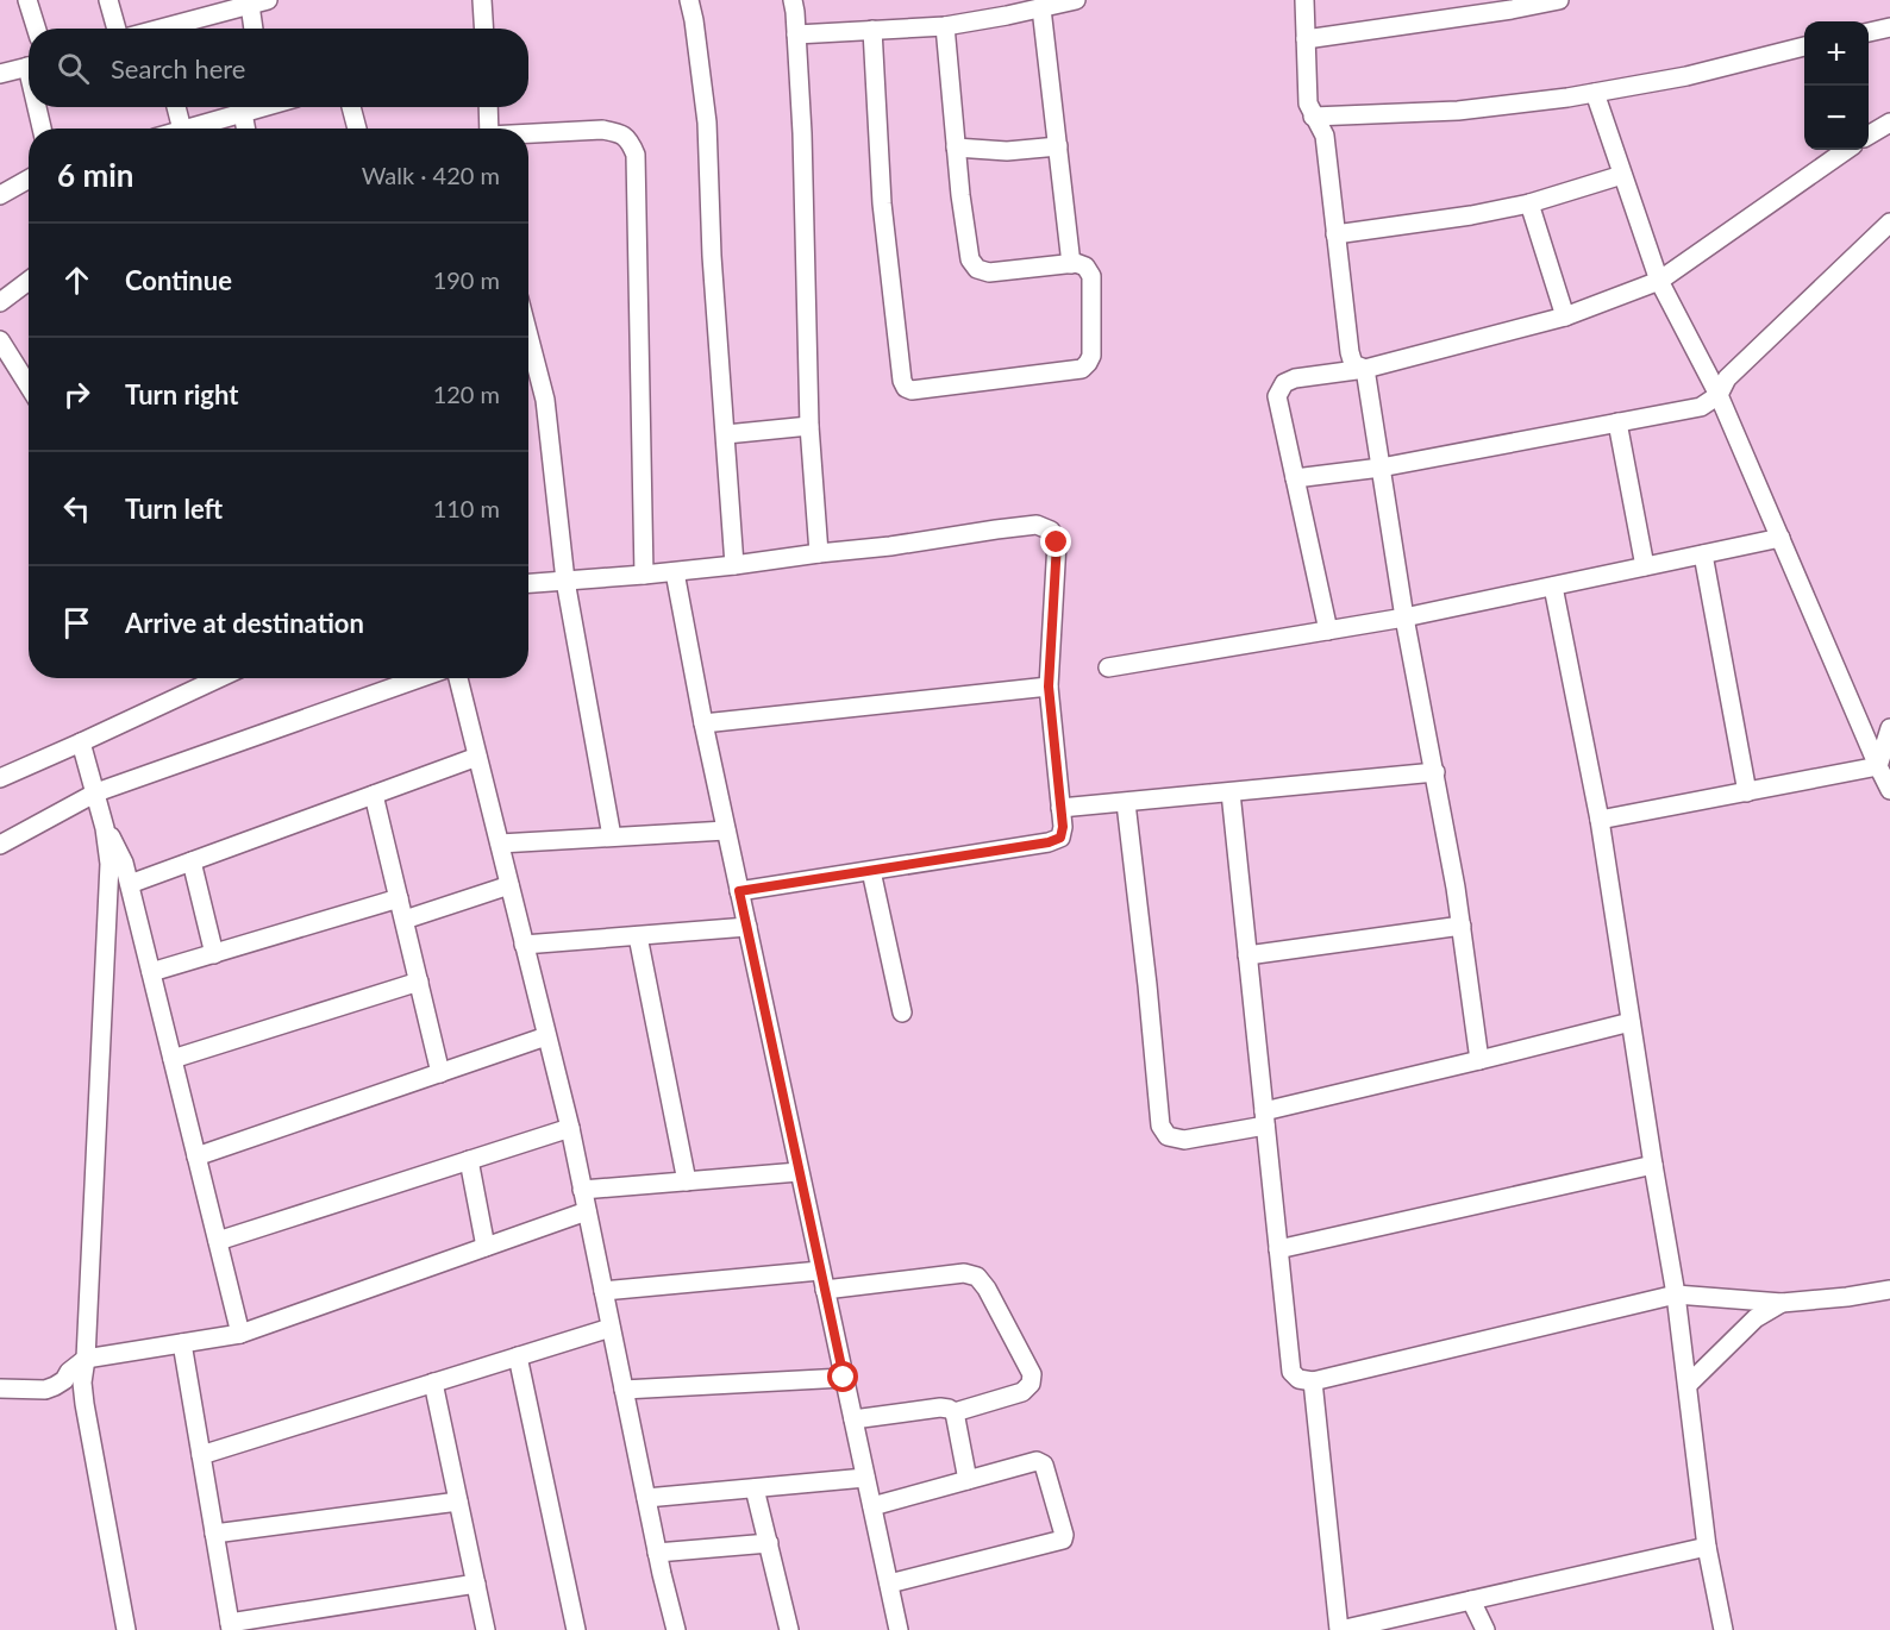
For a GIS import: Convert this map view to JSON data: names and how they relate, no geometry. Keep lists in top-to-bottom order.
{
  "page": {
    "map_buttons": ["+", "−"],
    "search": "Search here",
    "heading": ["6 min", "Walk · 420 m"],
    "list": [
      ["Continue", "190 m"],
      ["Turn right", "120 m"],
      ["Turn left", "110 m"],
      "Arrive at destination"
    ]
  }
}
